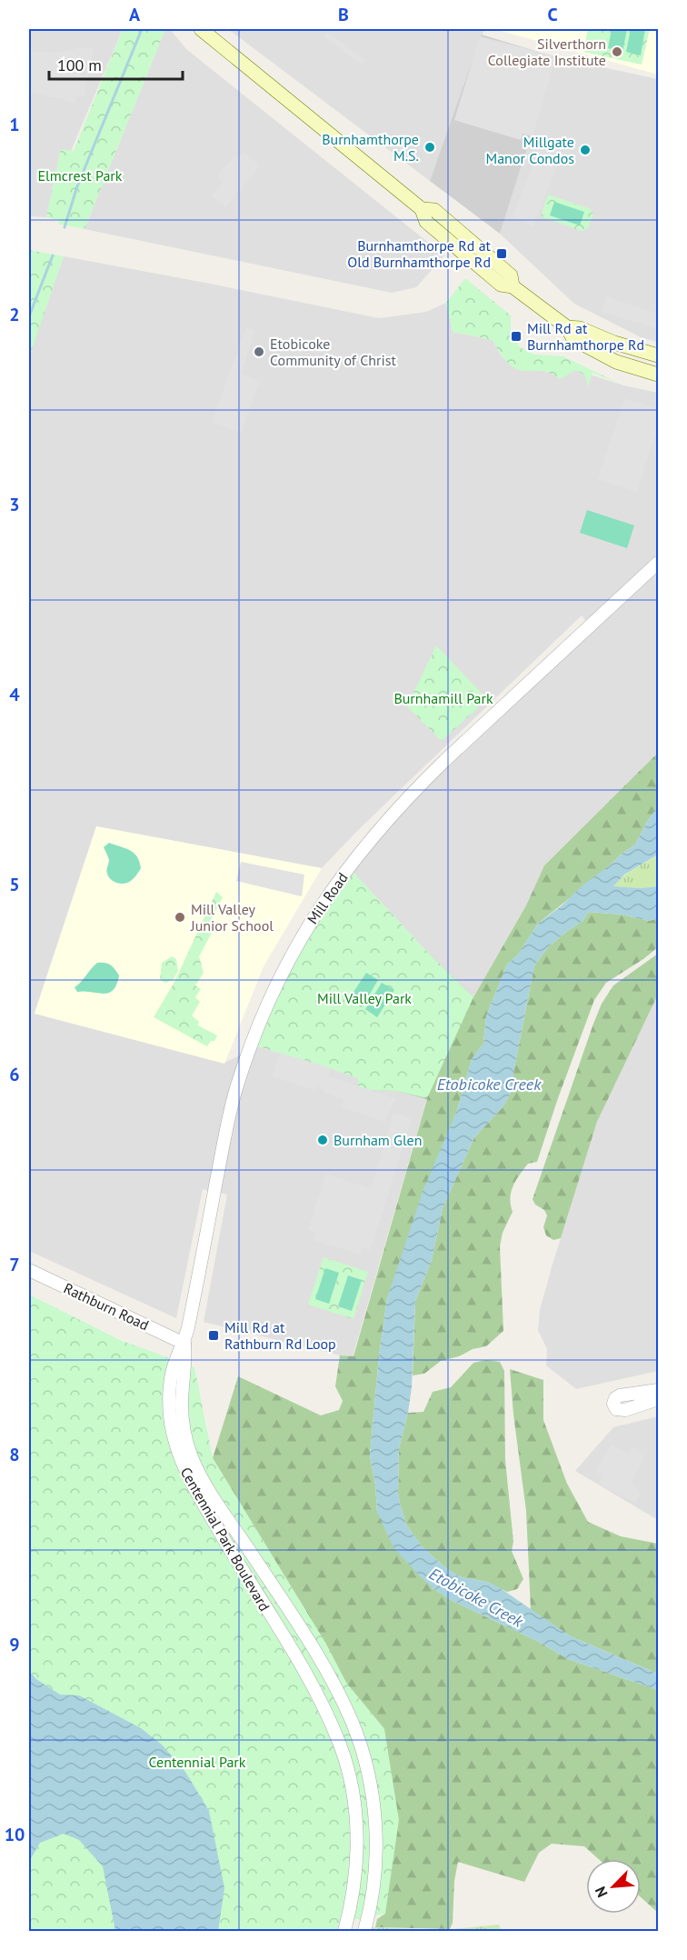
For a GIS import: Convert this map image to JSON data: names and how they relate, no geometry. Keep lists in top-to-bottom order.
{
  "streets": {
    "street": ["Mill Road", "Rathburn Road", "Centennial Park Boulevard"]
  },
  "crossings": [
    ["Mill Road", "Rathburn Road"],
    ["Mill Road", "Centennial Park Boulevard"],
    ["Rathburn Road", "Centennial Park Boulevard"]
  ],
  "water": ["Etobicoke Creek"],
  "parks": [
    "Elmcrest Park",
    "Burnhamill Park",
    "Mill Valley Park",
    "Centennial Park"
  ],
  "places": {
    "other": [
      "Silverthorn Collegiate Institute",
      "Burnhamthorpe M.S.",
      "Millgate Manor Condos",
      "Etobicoke Community of Christ",
      "Mill Valley Junior School",
      "Burnham Glen"
    ],
    "transit": ["Burnhamthorpe Rd at Old Burnhamthorpe Rd", "Mill Rd at Burnhamthorpe Rd", "Mill Rd at Rathburn Rd Loop"]
  },
  "scale_bar": "100 m",
  "north": "bottom left",
  "grid": {
    "columns": ["A", "B", "C"],
    "rows": [
      "1",
      "2",
      "3",
      "4",
      "5",
      "6",
      "7",
      "8",
      "9",
      "10"
    ]
  }
}
